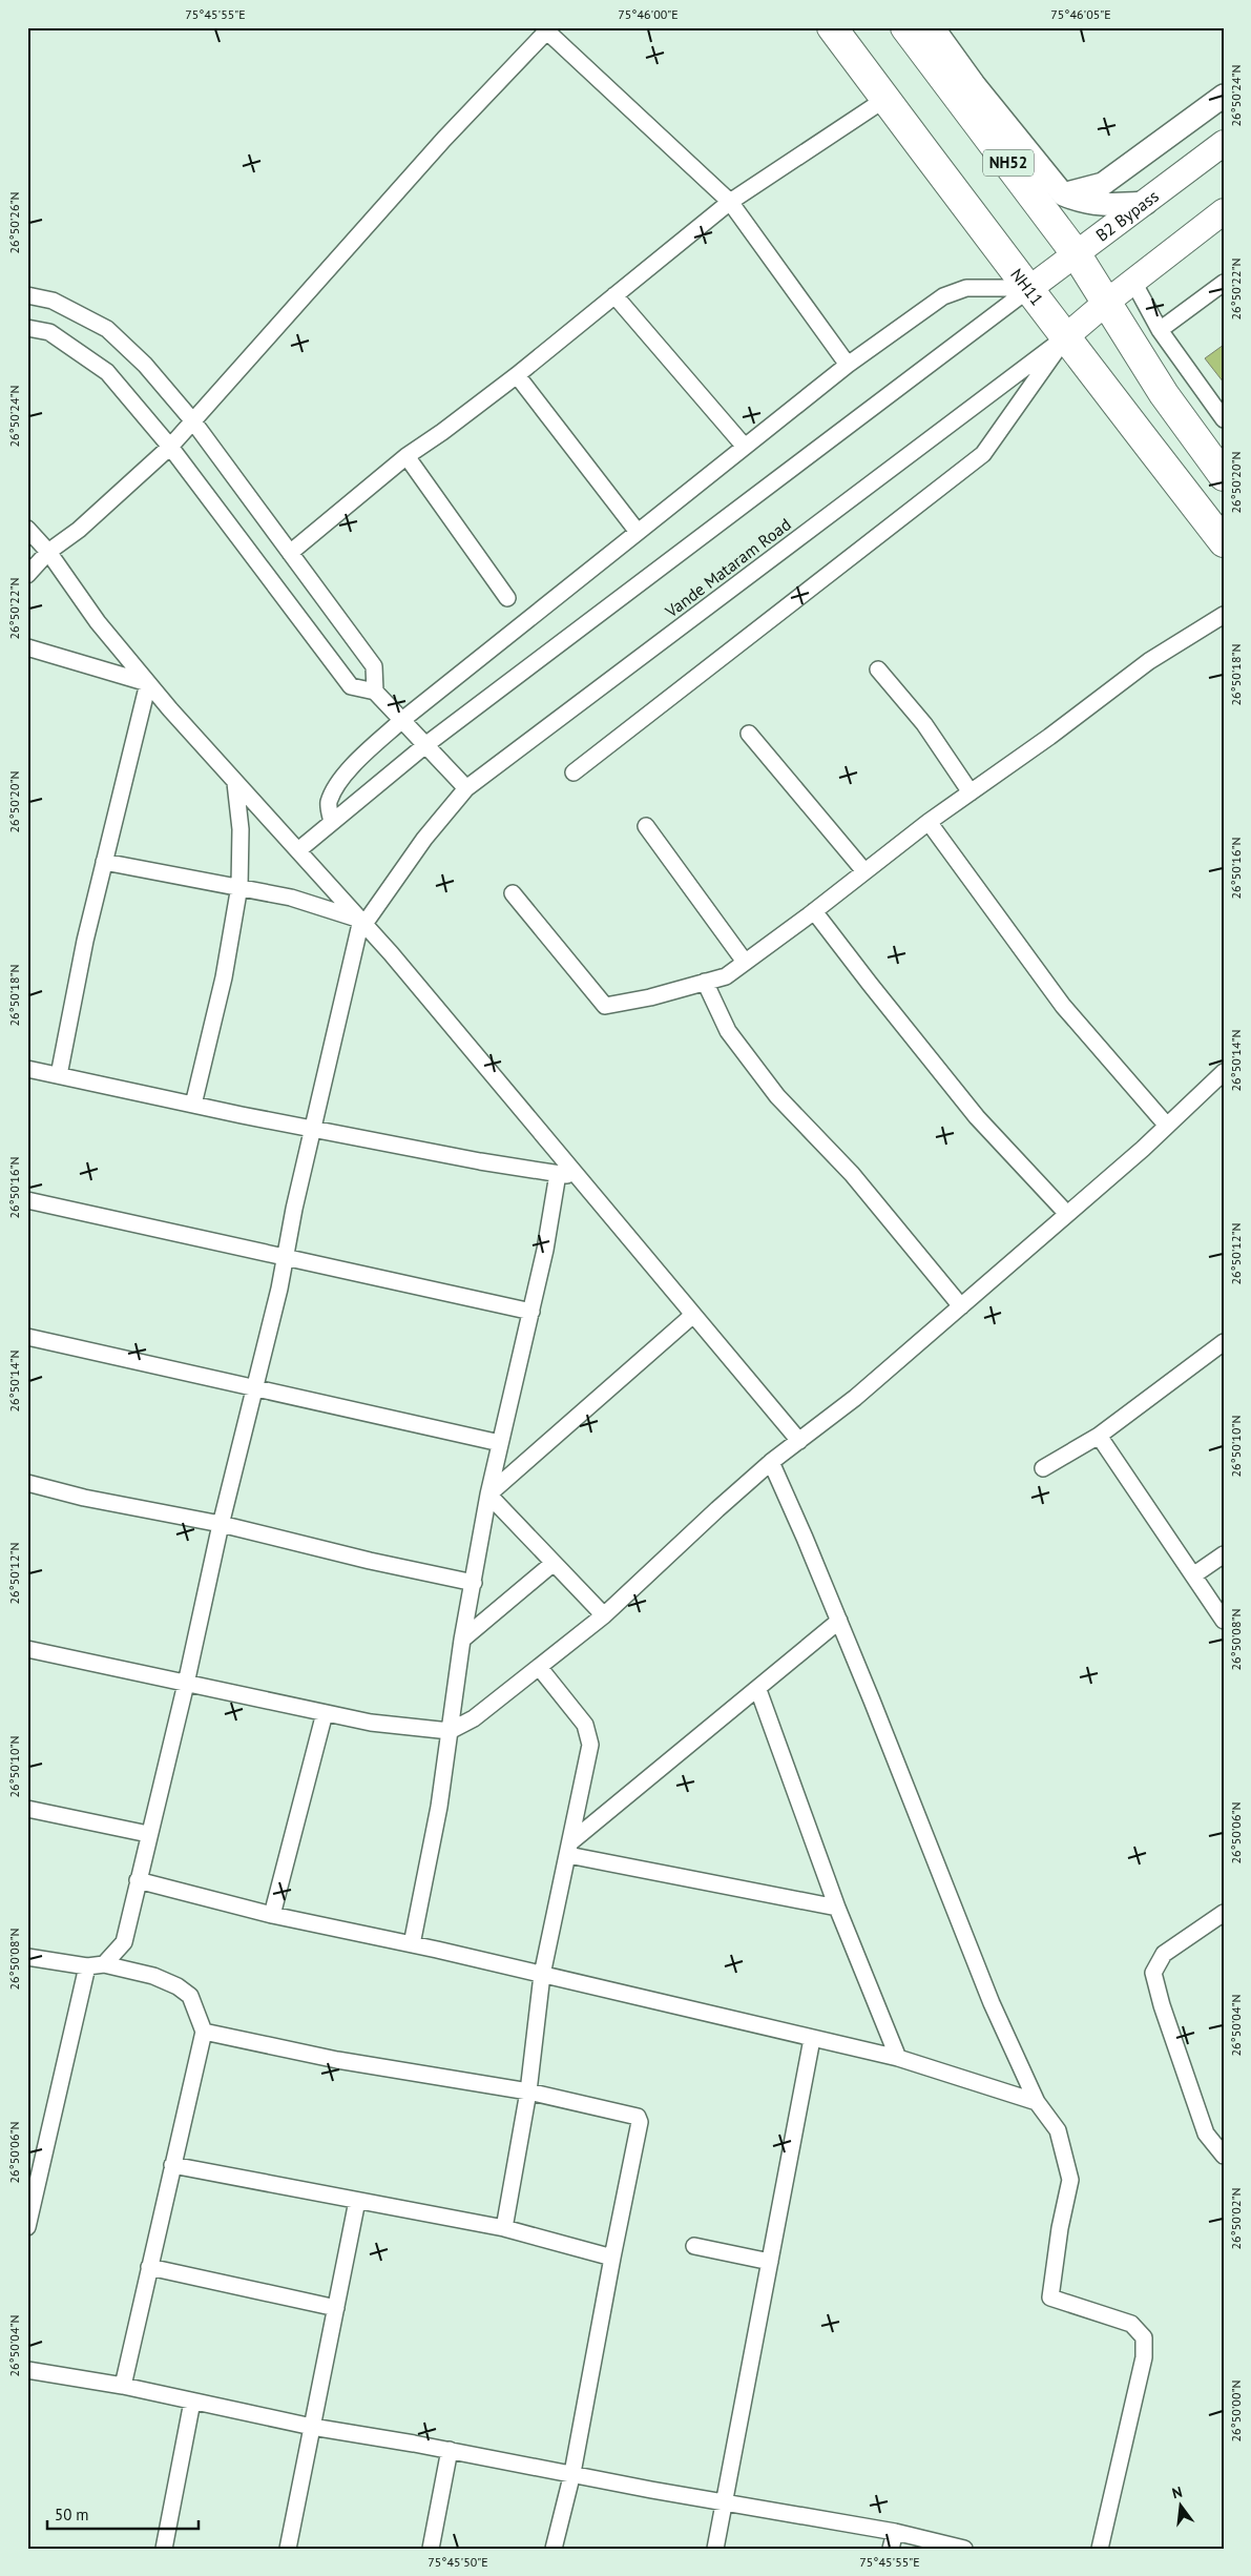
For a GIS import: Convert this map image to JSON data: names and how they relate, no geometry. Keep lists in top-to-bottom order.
{
  "streets": {
    "highway": ["NH52", "NH11"],
    "main road": ["B2 Bypass"],
    "street": ["Vande Mataram Road"]
  },
  "crossings": [
    ["NH52", "B2 Bypass"],
    ["B2 Bypass", "NH11"],
    ["NH11", "Vande Mataram Road"]
  ],
  "scale_bar": "50 m",
  "north": "top",
  "coordinates": [
    "75°45'55\"E",
    "75°46'00\"E",
    "75°46'05\"E",
    "26°50'24\"N",
    "26°50'26\"N",
    "26°50'22\"N",
    "26°50'20\"N",
    "26°50'18\"N",
    "26°50'16\"N",
    "26°50'14\"N",
    "26°50'12\"N",
    "26°50'10\"N",
    "26°50'08\"N",
    "26°50'06\"N",
    "26°50'04\"N",
    "26°50'02\"N",
    "26°50'00\"N",
    "75°45'50\"E"
  ]
}
